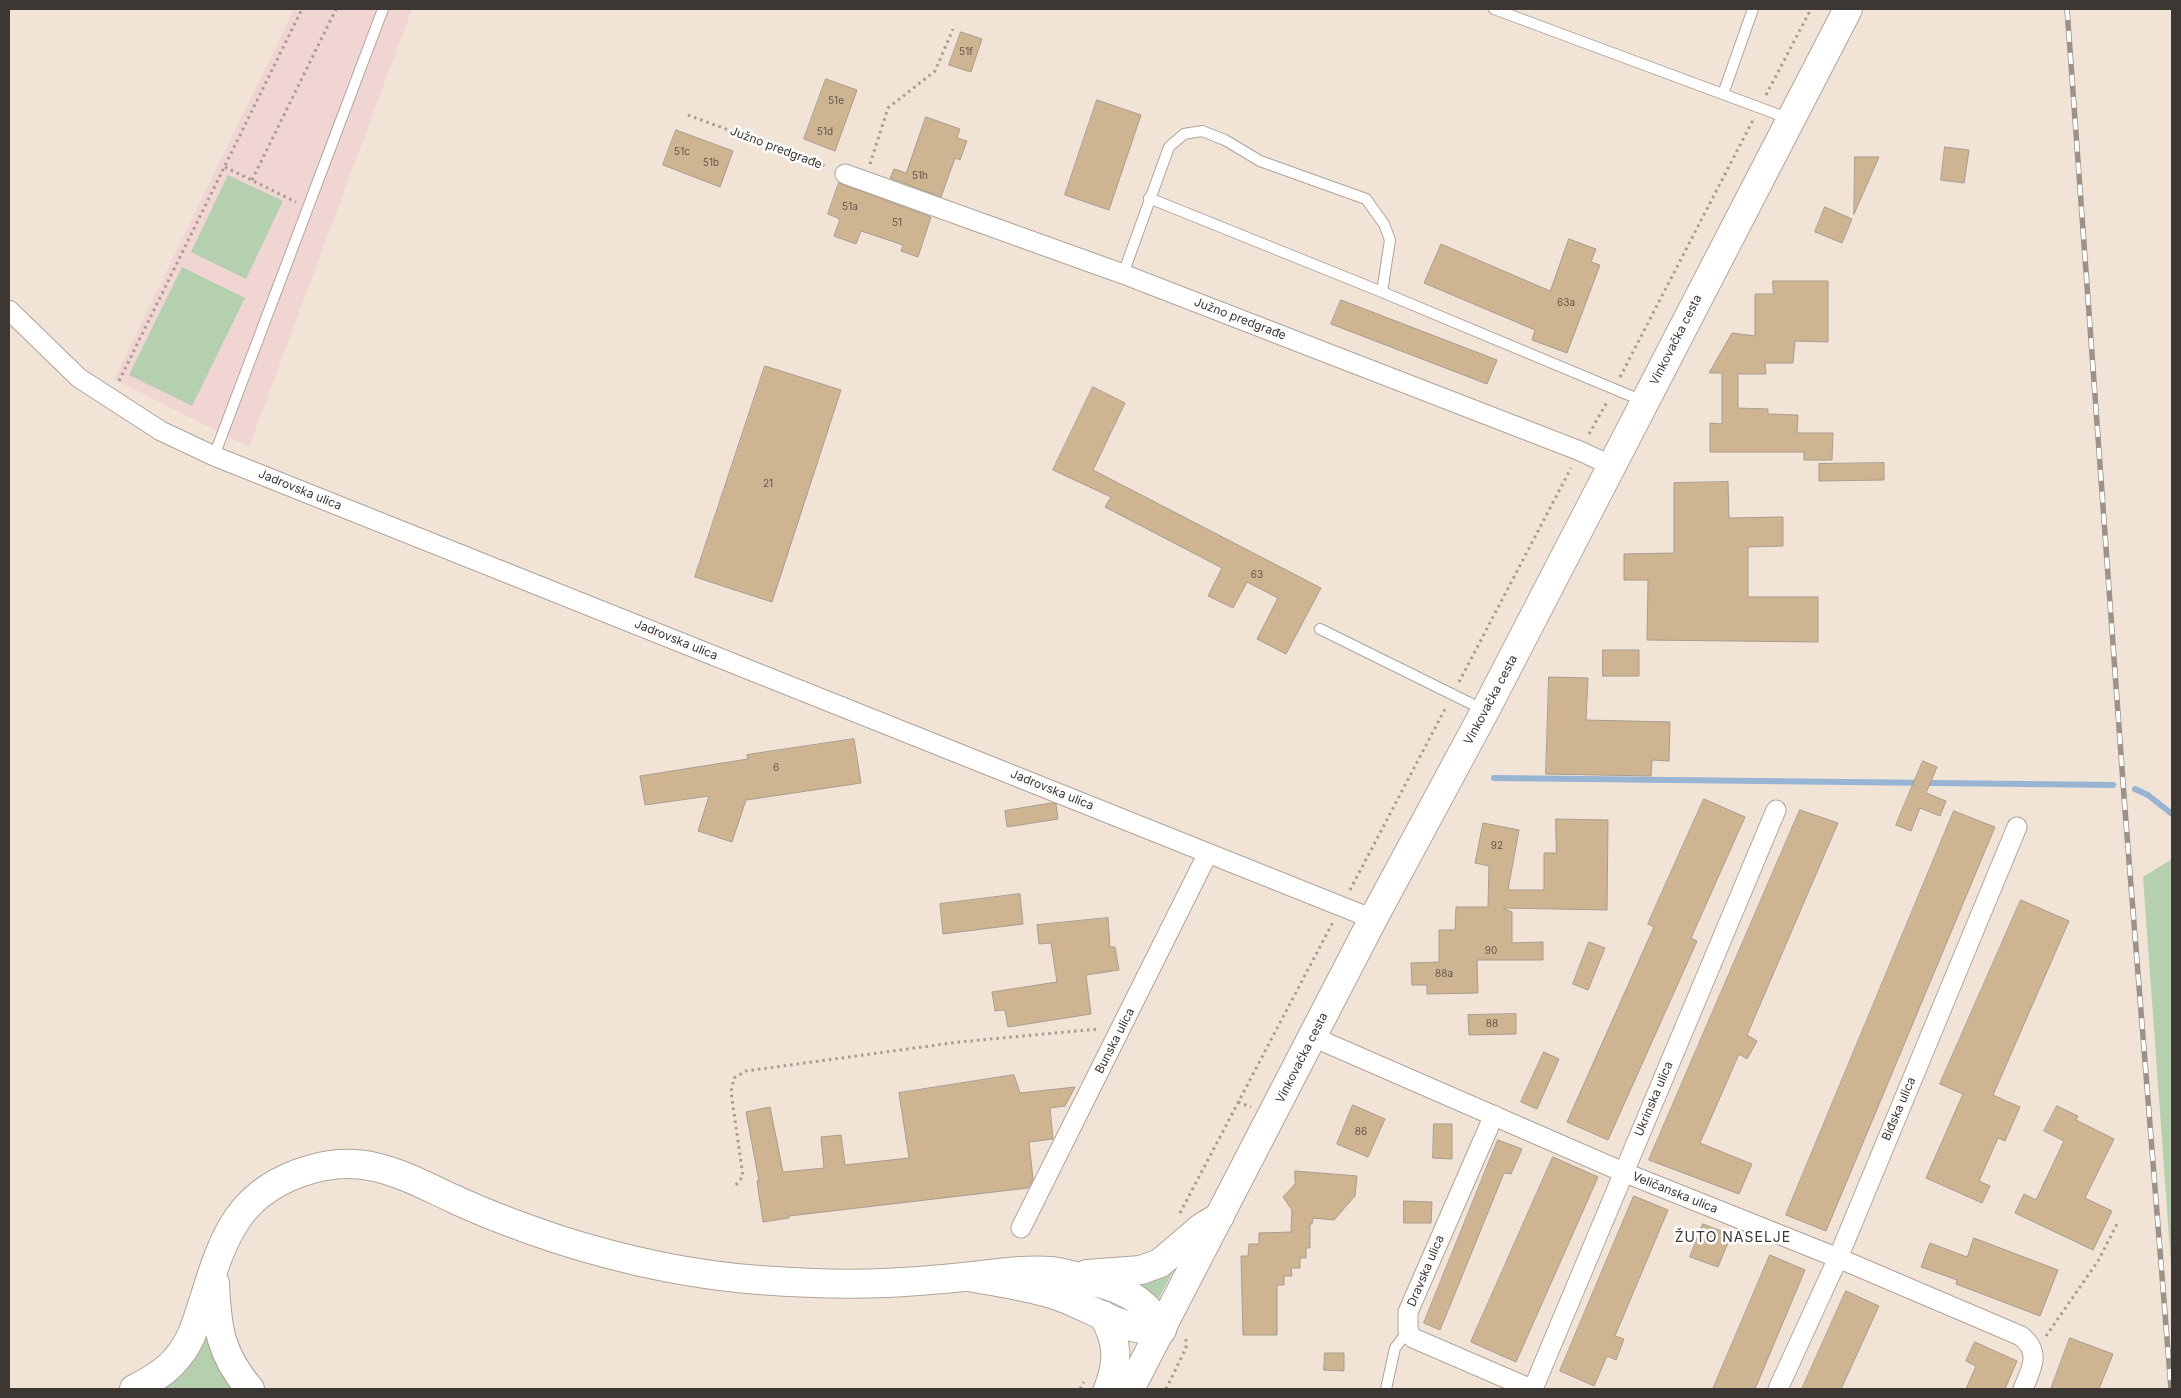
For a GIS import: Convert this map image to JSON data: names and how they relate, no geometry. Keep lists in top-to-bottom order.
{
  "streets": {
    "main road": ["Vinkovačka cesta"],
    "street": [
      "Južno predgrađe",
      "Jadrovska ulica",
      "Bunska ulica",
      "Ukrinska ulica",
      "Biđska ulica",
      "Veličanska ulica",
      "Dravska ulica"
    ]
  },
  "crossings": [
    ["Južno predgrađe", "Vinkovačka cesta"],
    ["Vinkovačka cesta", "Jadrovska ulica"],
    ["Vinkovačka cesta", "Veličanska ulica"],
    ["Jadrovska ulica", "Bunska ulica"],
    ["Ukrinska ulica", "Veličanska ulica"],
    ["Biđska ulica", "Veličanska ulica"],
    ["Veličanska ulica", "Dravska ulica"]
  ],
  "districts": ["ŽUTO NASELJE"],
  "house_numbers": [
    "51f",
    "51e",
    "51d",
    "51c",
    "51b",
    "51h",
    "51a",
    "51",
    "63a",
    "21",
    "63",
    "6",
    "92",
    "90",
    "88a",
    "88",
    "86"
  ]
}
